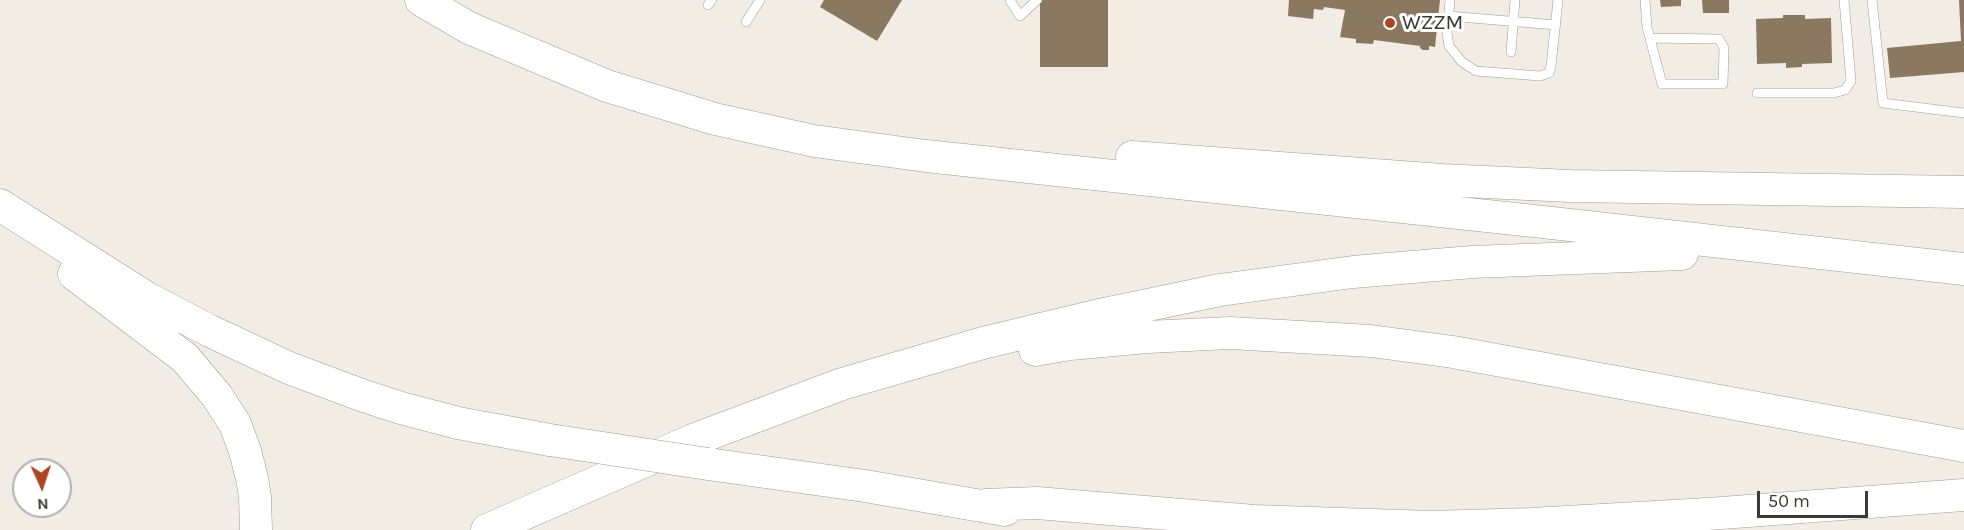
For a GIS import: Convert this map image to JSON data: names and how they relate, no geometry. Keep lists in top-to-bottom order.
{
  "places": ["WZZM"],
  "scale_bar": "50 m",
  "north": "bottom"
}
